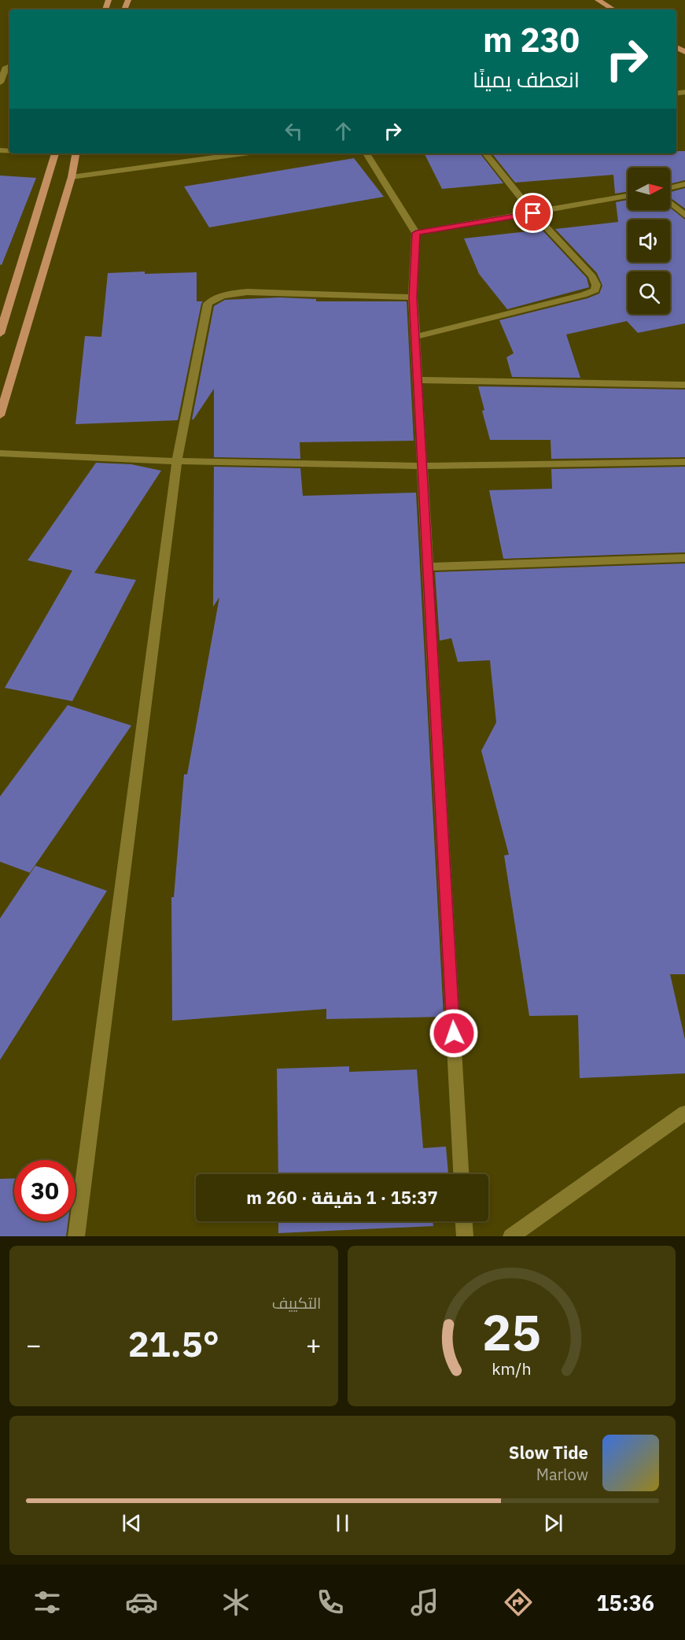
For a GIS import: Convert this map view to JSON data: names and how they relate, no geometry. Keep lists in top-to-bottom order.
{
  "north": "right",
  "page": {
    "turn": ["230 m", "انعطف يمينًا"],
    "limit": "30",
    "trip": "15:37 · 1 دقيقة · 260 m",
    "tile": "التكييف",
    "heat": ["−", "21.5°", "+"],
    "song": ["Slow Tide", "Marlow"],
    "tabs": "15:36",
    "gauge": ["25", "km/h"]
  }
}
